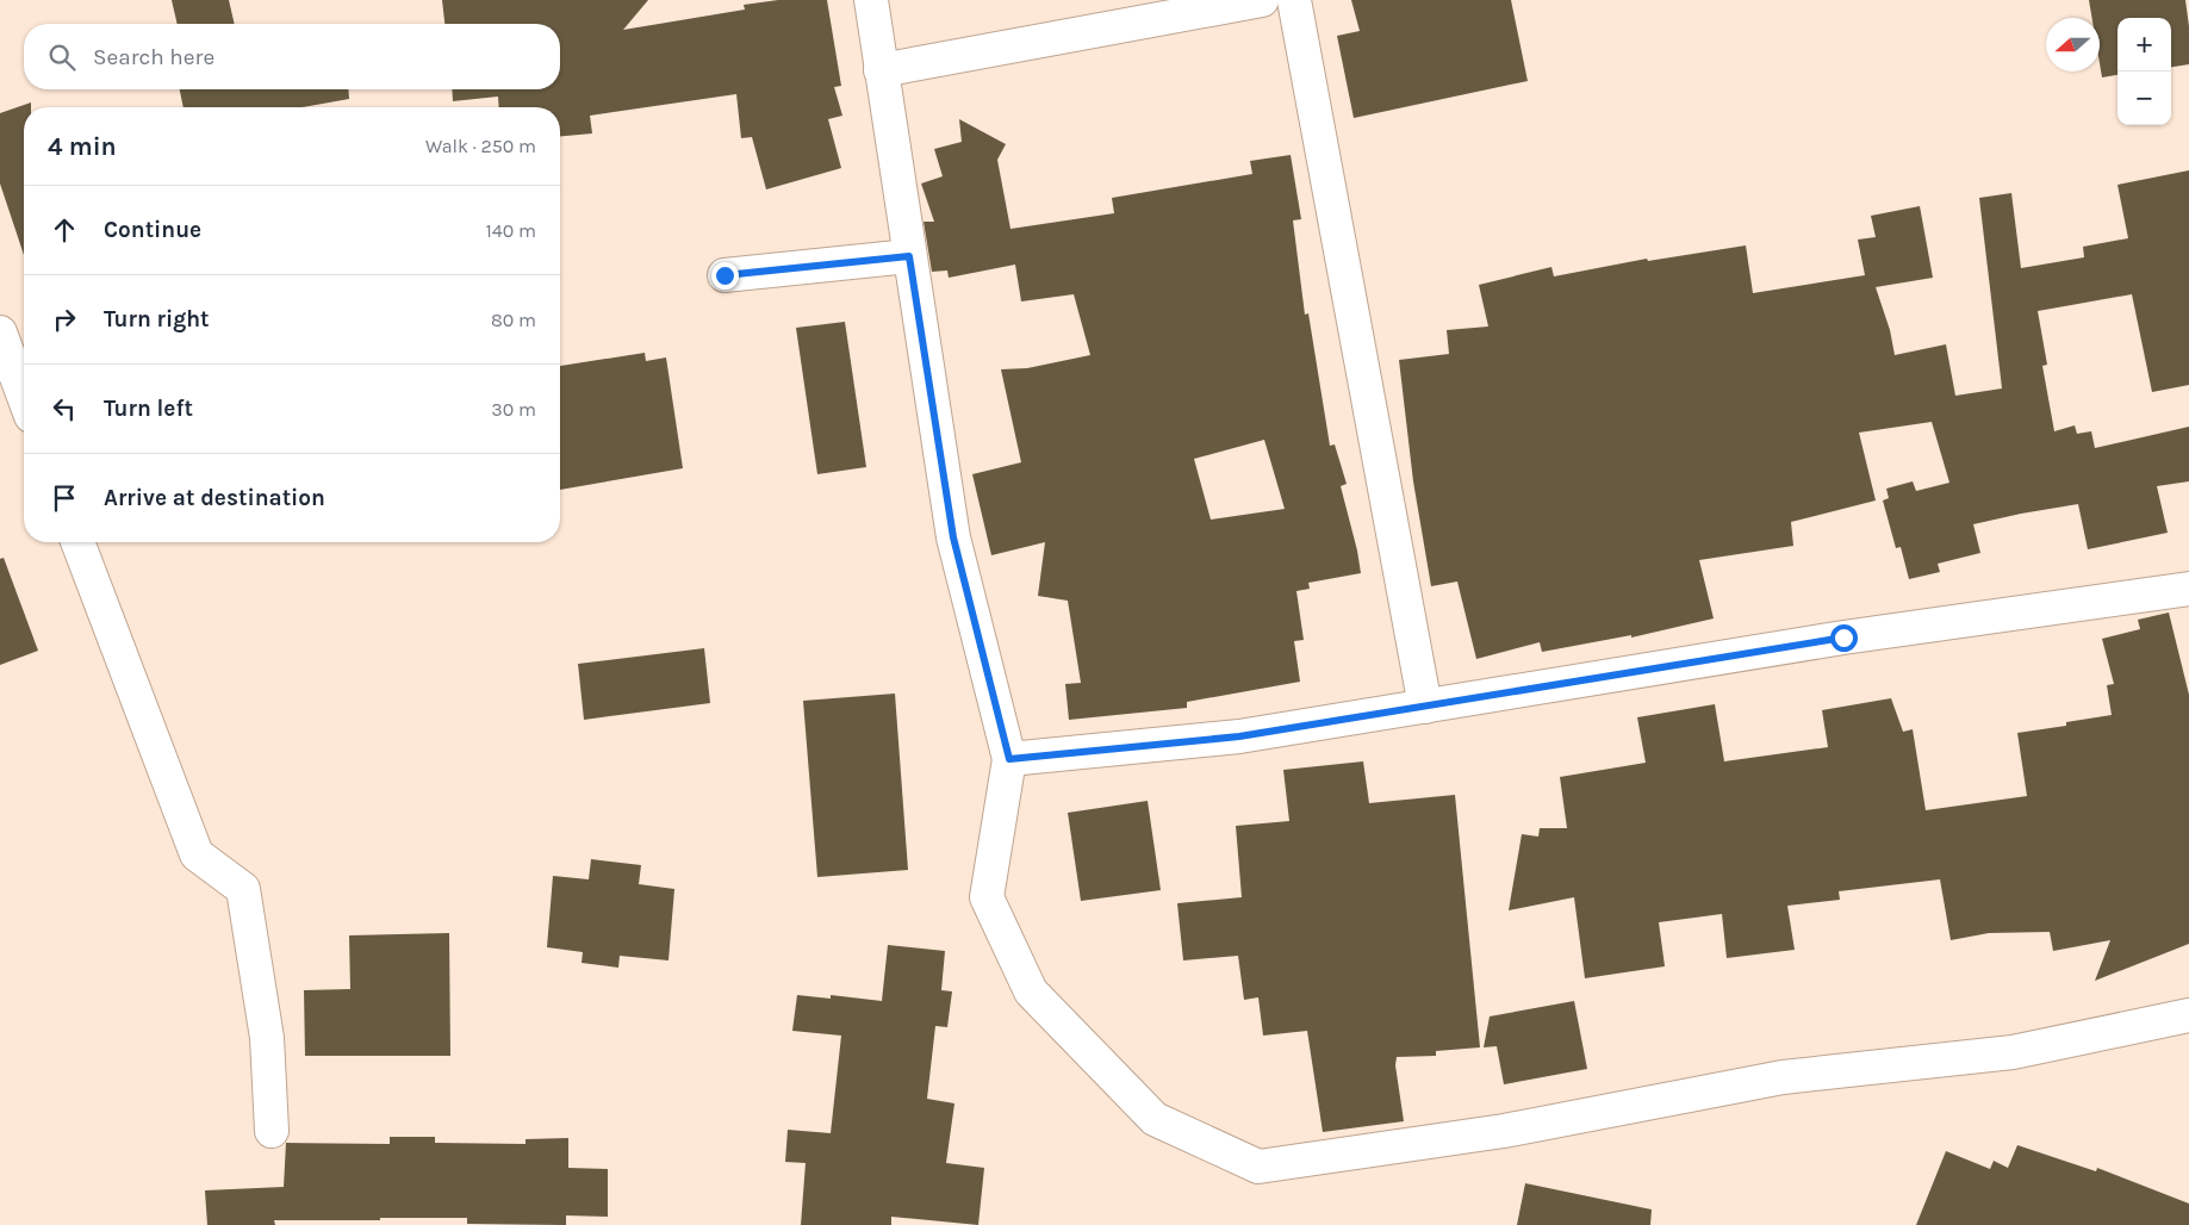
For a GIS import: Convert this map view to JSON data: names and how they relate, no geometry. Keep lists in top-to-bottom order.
{
  "north": "left",
  "page": {
    "map_buttons": ["+", "−"],
    "search": "Search here",
    "heading": ["4 min", "Walk · 250 m"],
    "list": [
      ["Continue", "140 m"],
      ["Turn right", "80 m"],
      ["Turn left", "30 m"],
      "Arrive at destination"
    ]
  }
}
